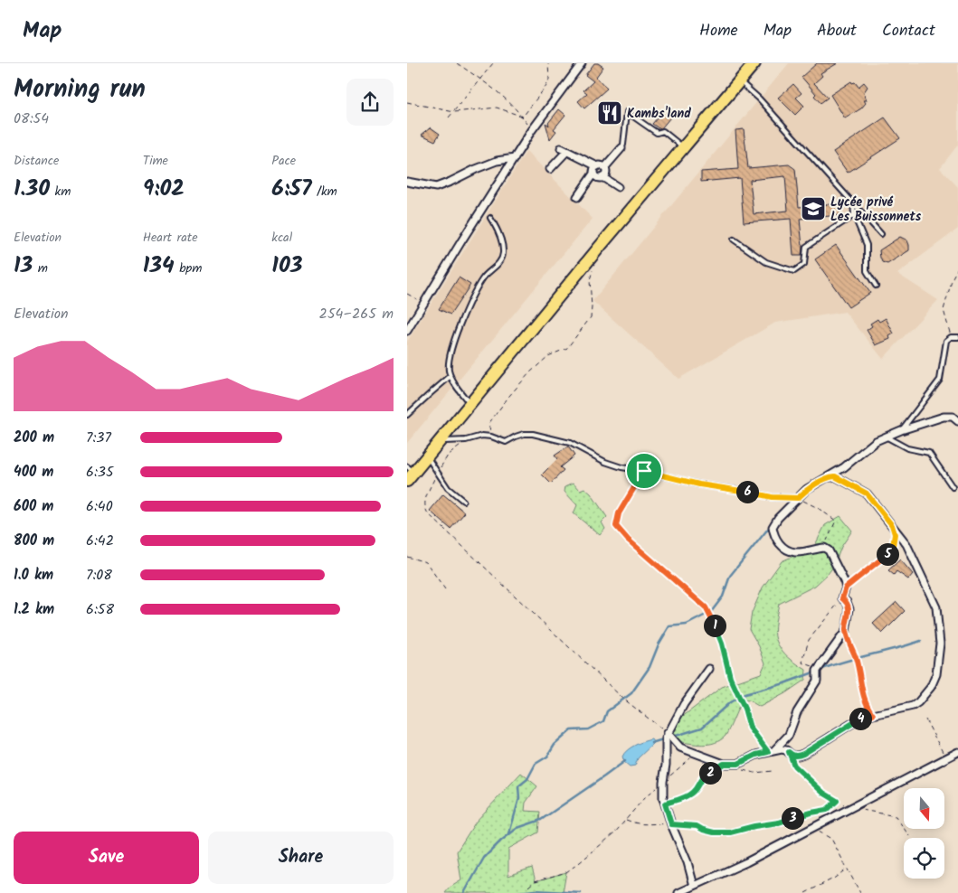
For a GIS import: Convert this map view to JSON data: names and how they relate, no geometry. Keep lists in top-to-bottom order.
{
  "places": {
    "restaurant": ["Kambs'land"],
    "school or university": ["Lycée privé Les Buissonnets"]
  },
  "north": "bottom",
  "page": {
    "header": "Map",
    "nav": [
      "Home",
      "Map",
      "About",
      "Contact"
    ],
    "heading": ["Morning run", "08:54"],
    "stats": [
      ["Distance", "1.30 km"],
      ["Time", "9:02"],
      ["Pace", "6:57 /km"],
      ["Elevation", "13 m"],
      ["Heart rate", "134 bpm"],
      ["kcal", "103"]
    ],
    "chart": ["Elevation", "254–265 m"],
    "list": [
      {
        "name": "200 m",
        "note": "7:37"
      },
      {
        "name": "400 m",
        "note": "6:35"
      },
      {
        "name": "600 m",
        "note": "6:40"
      },
      {
        "name": "800 m",
        "note": "6:42"
      },
      {
        "name": "1.0 km",
        "note": "7:08"
      },
      {
        "name": "1.2 km",
        "note": "6:58"
      }
    ],
    "pins": [
      "6",
      "5",
      "1",
      "4",
      "2",
      "3"
    ],
    "buttons": ["Save", "Share"]
  }
}
